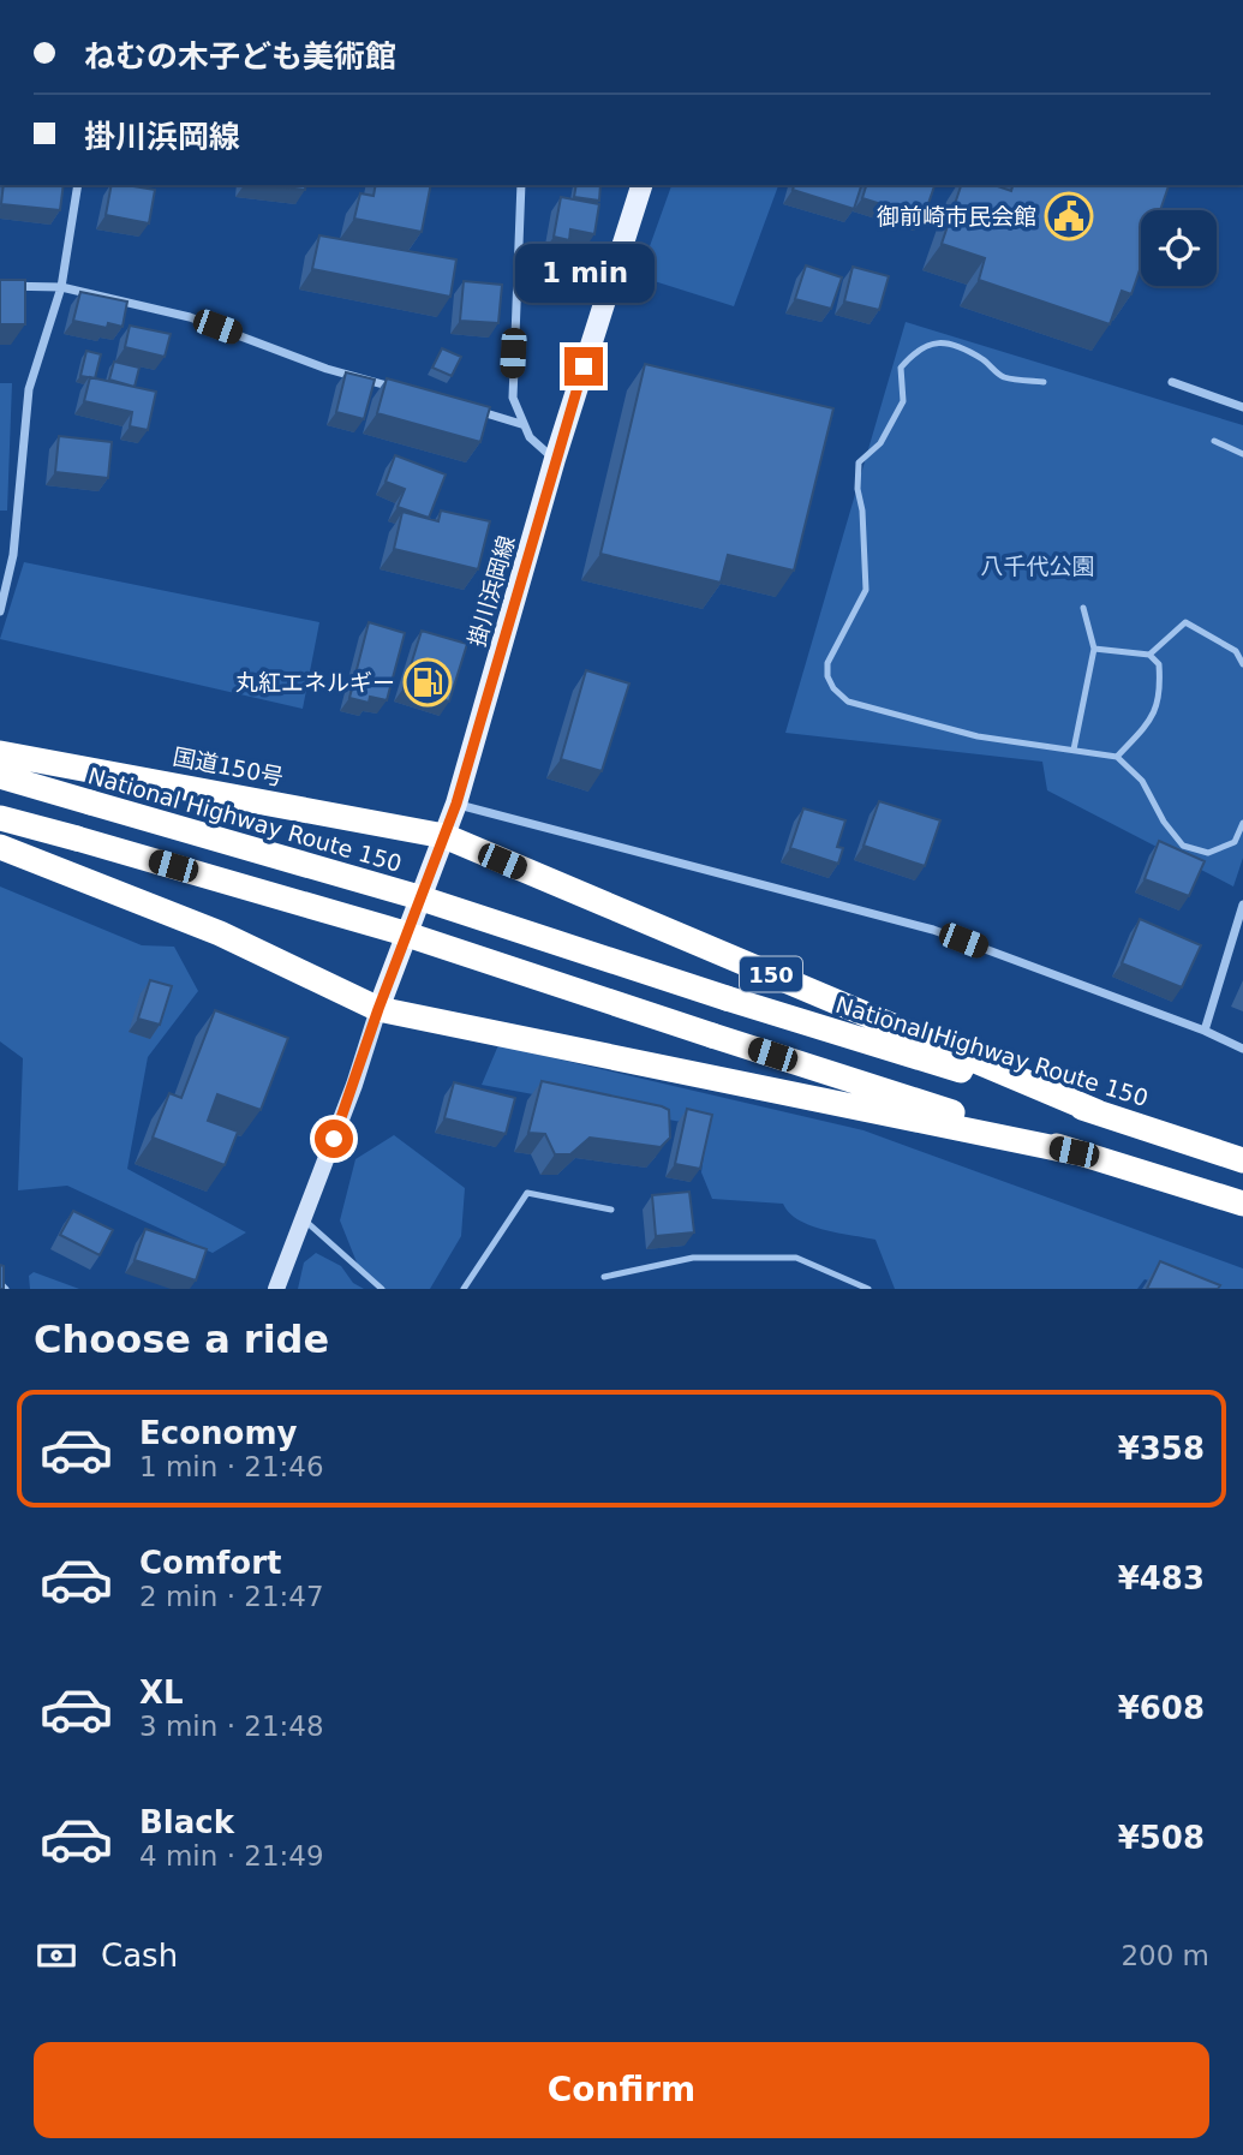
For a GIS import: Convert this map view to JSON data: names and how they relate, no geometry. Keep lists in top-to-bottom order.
{
  "streets": {
    "highway": ["国道150号", "National Highway Route 150", "150"],
    "main road": ["掛川浜岡線"]
  },
  "crossings": [
    ["掛川浜岡線", "国道150号"],
    ["掛川浜岡線", "150"],
    ["国道150号", "150"],
    ["National Highway Route 150", "150"]
  ],
  "parks": ["八千代公園"],
  "places": {
    "public building": ["御前崎市民会館"],
    "fuel station": ["丸紅エネルギー"]
  },
  "page": {
    "banner": ["ねむの木子ども美術館", "掛川浜岡線"],
    "bubble": "1 min",
    "heading": "Choose a ride",
    "list": [
      {
        "name": "Economy",
        "note": "1 min · 21:46",
        "value": "¥358"
      },
      {
        "name": "Comfort",
        "note": "2 min · 21:47",
        "value": "¥483"
      },
      {
        "name": "XL",
        "note": "3 min · 21:48",
        "value": "¥608"
      },
      {
        "name": "Black",
        "note": "4 min · 21:49",
        "value": "¥508"
      }
    ],
    "pay": ["Cash", "200 m"],
    "buttons": "Confirm"
  }
}
